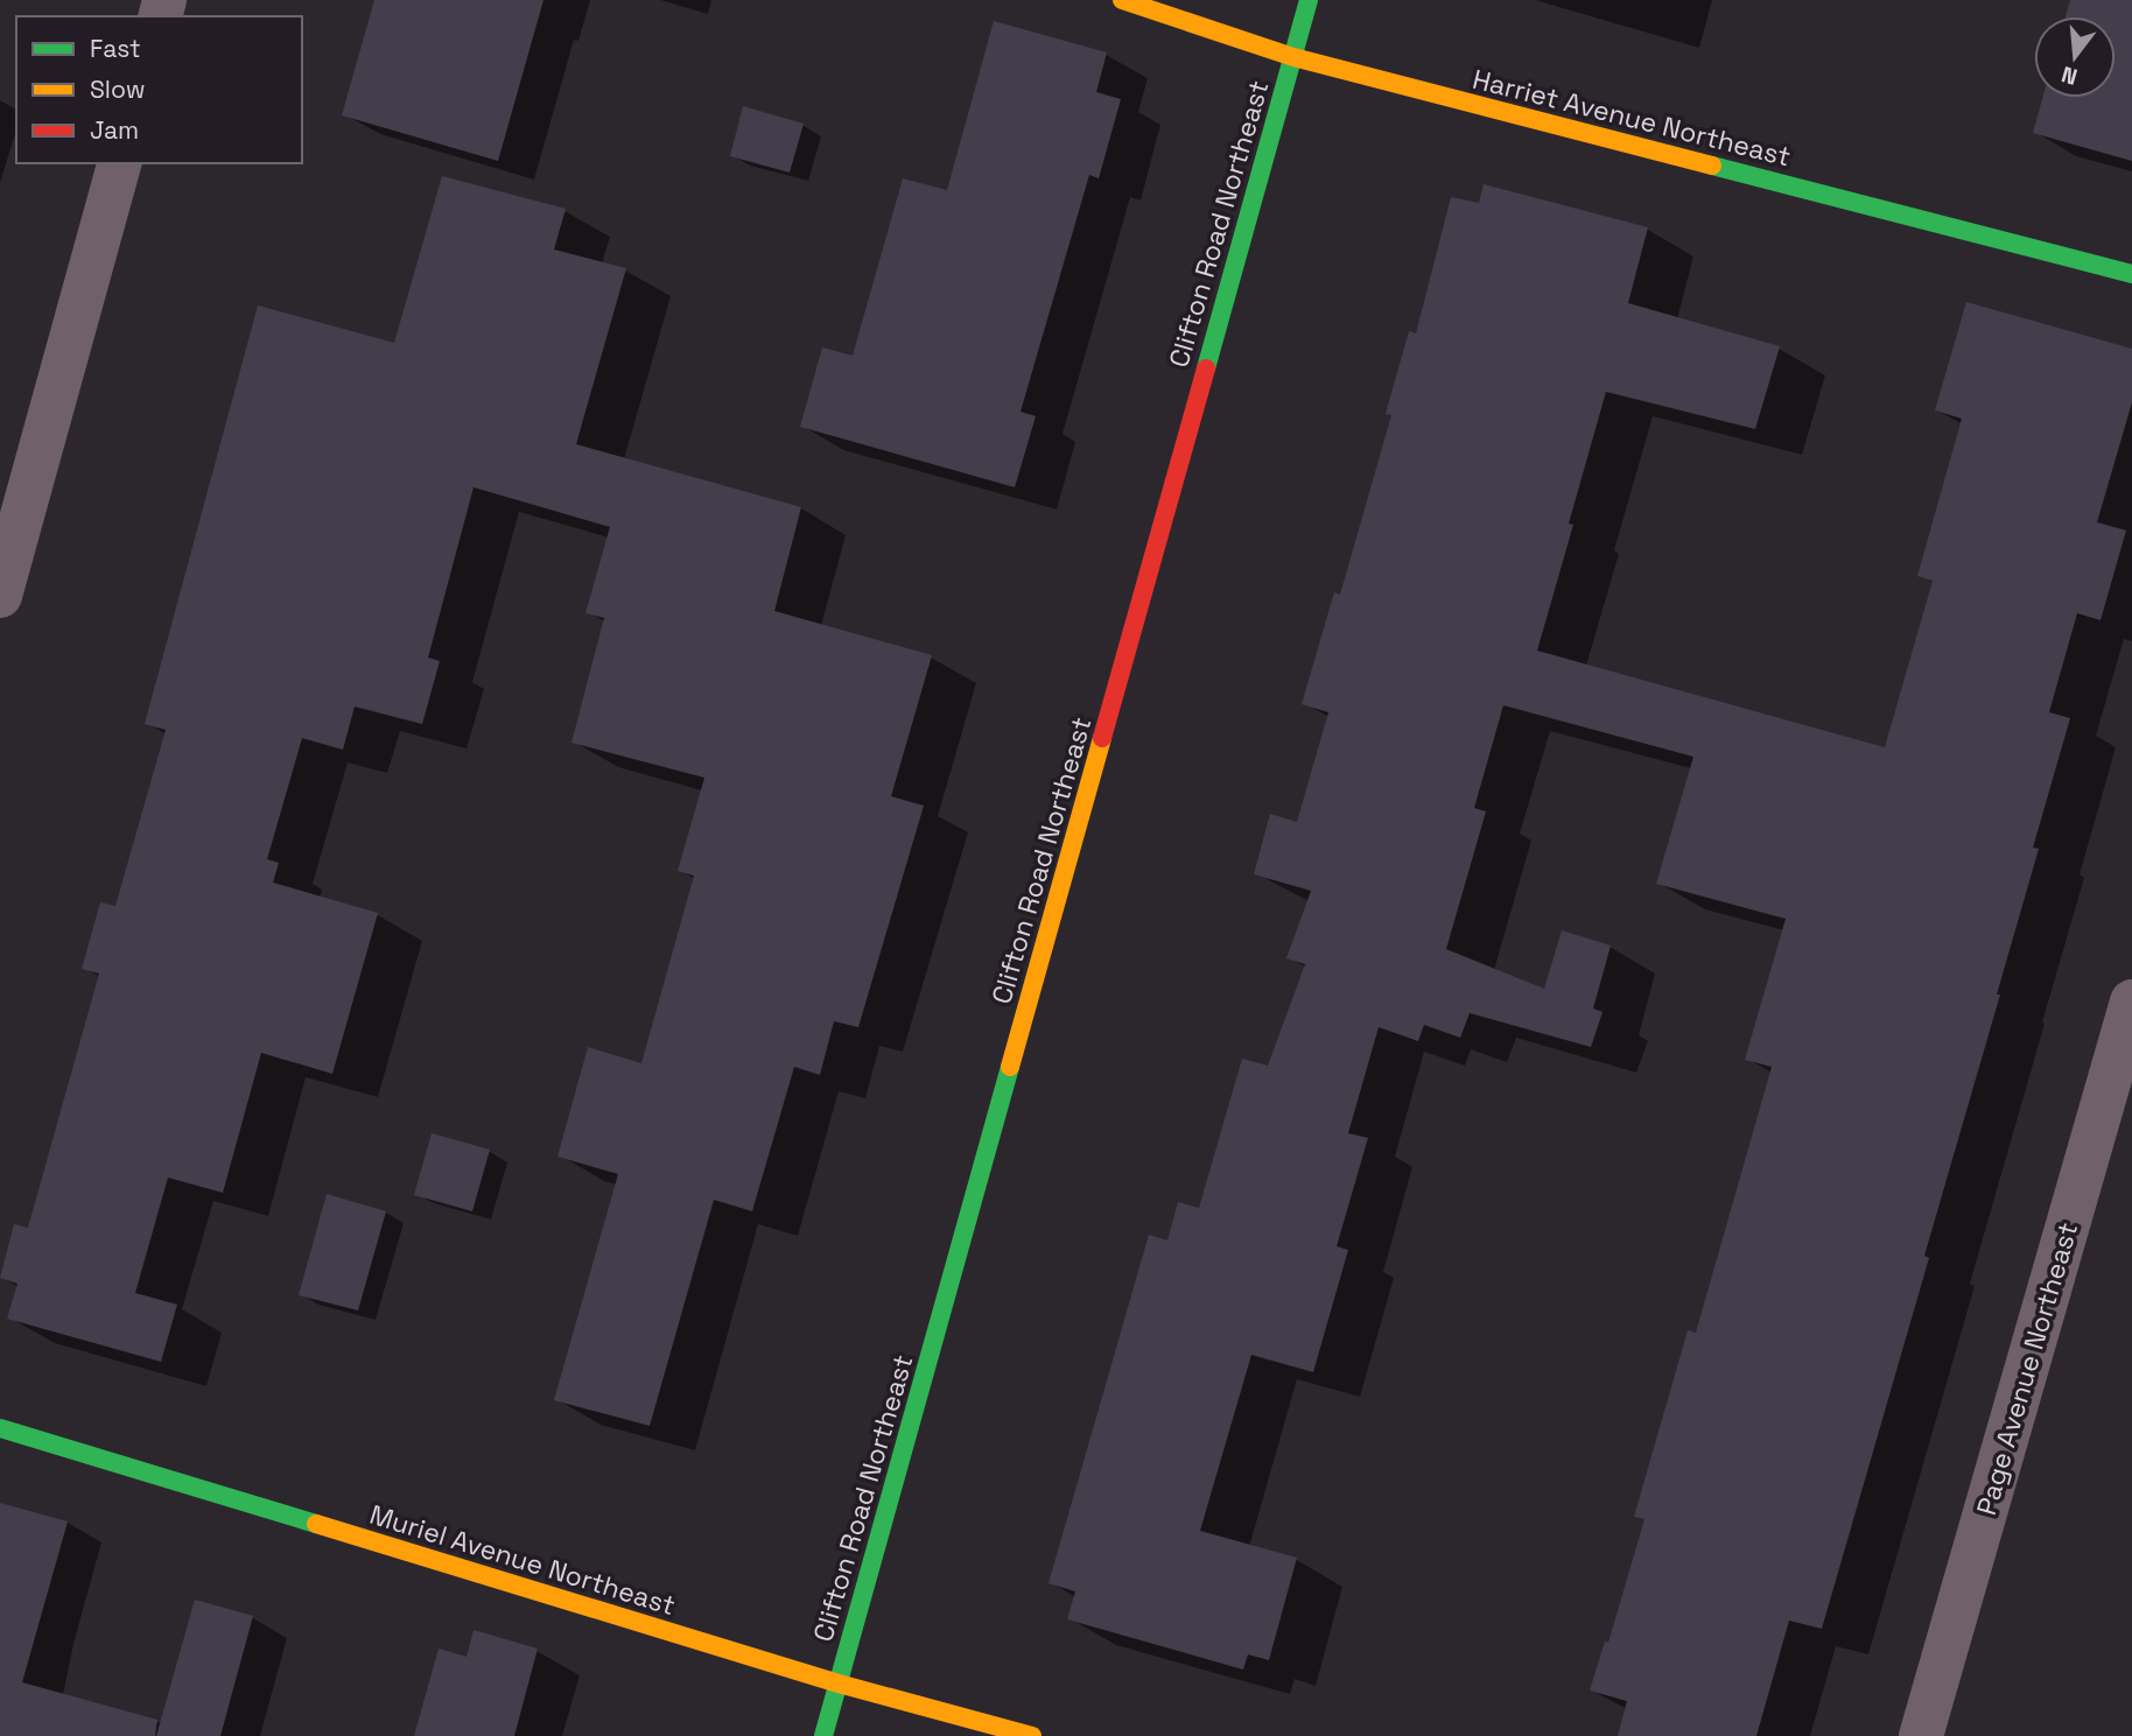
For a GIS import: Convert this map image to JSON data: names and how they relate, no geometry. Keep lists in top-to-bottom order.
{
  "streets": {
    "street": [
      "Harriet Avenue Northeast",
      "Clifton Road Northeast",
      "Page Avenue Northeast",
      "Muriel Avenue Northeast"
    ]
  },
  "crossings": [
    ["Harriet Avenue Northeast", "Clifton Road Northeast"],
    ["Clifton Road Northeast", "Muriel Avenue Northeast"]
  ],
  "legend": ["Fast", "Slow", "Jam"],
  "north": "bottom"
}
